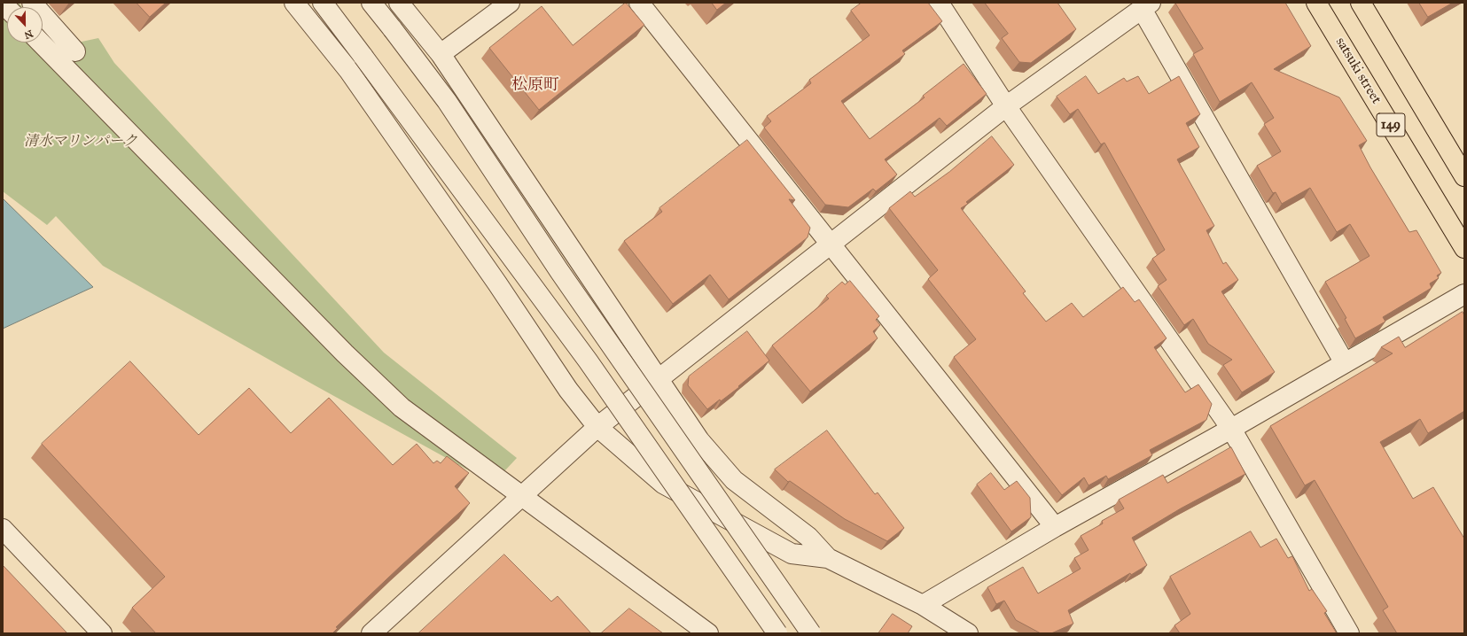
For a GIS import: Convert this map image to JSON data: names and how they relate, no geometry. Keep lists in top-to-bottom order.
{
  "streets": {
    "highway": ["satsuki street", "149"]
  },
  "districts": ["松原町"],
  "parks": ["清水マリンパーク"],
  "north": "bottom"
}
